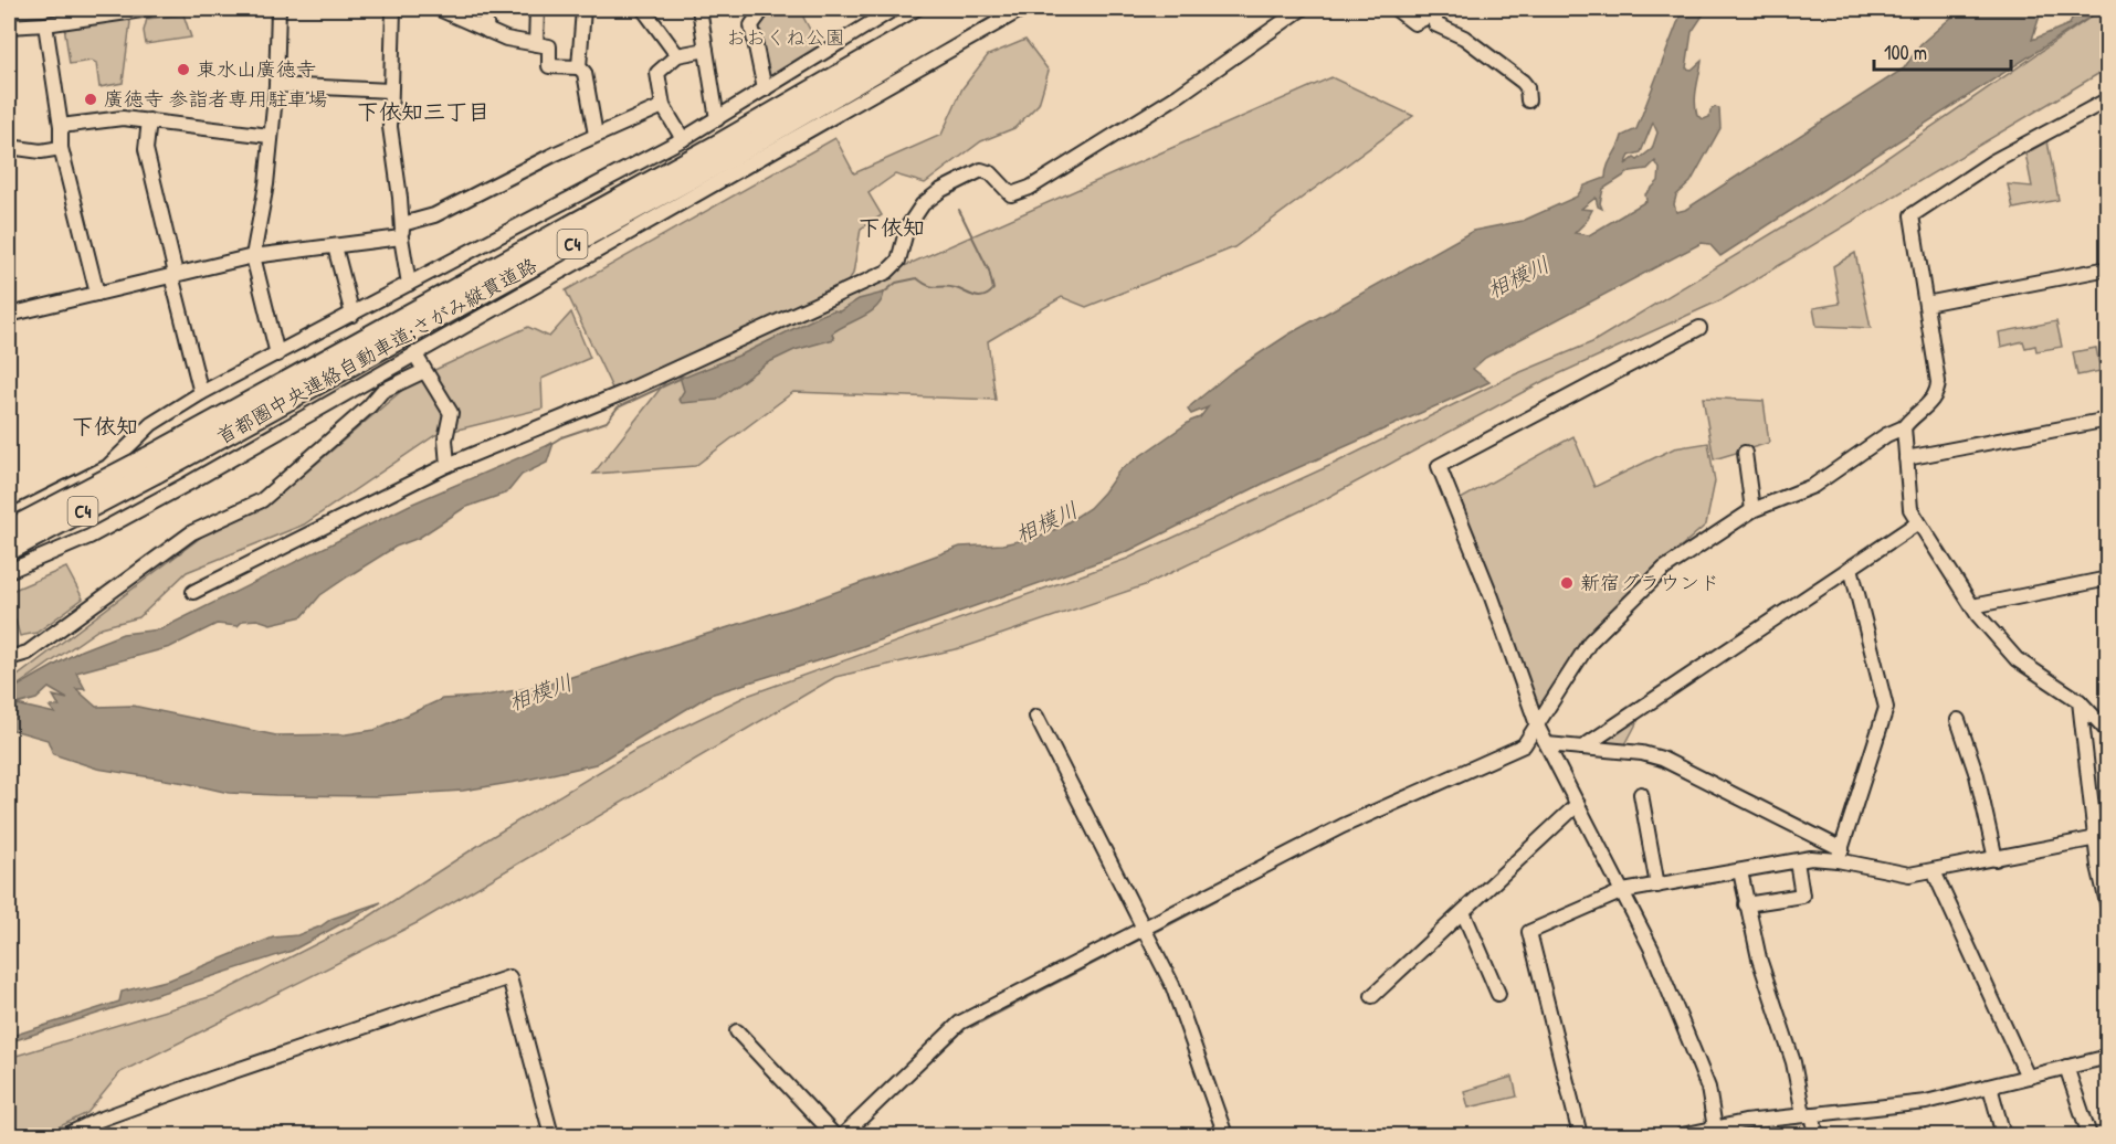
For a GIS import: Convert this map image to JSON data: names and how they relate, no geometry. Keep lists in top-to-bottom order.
{
  "streets": {
    "highway": ["C4", "首都圏中央連絡自動車道;さがみ縦貫道路"]
  },
  "districts": ["下依知三丁目", "下依知", "下依知"],
  "water": ["相模川"],
  "parks": ["おおくね公園"],
  "places": ["東水山廣徳寺", "廣徳寺 参詣者専用駐車場", "新宿グラウンド"],
  "scale_bar": "100 m"
}
